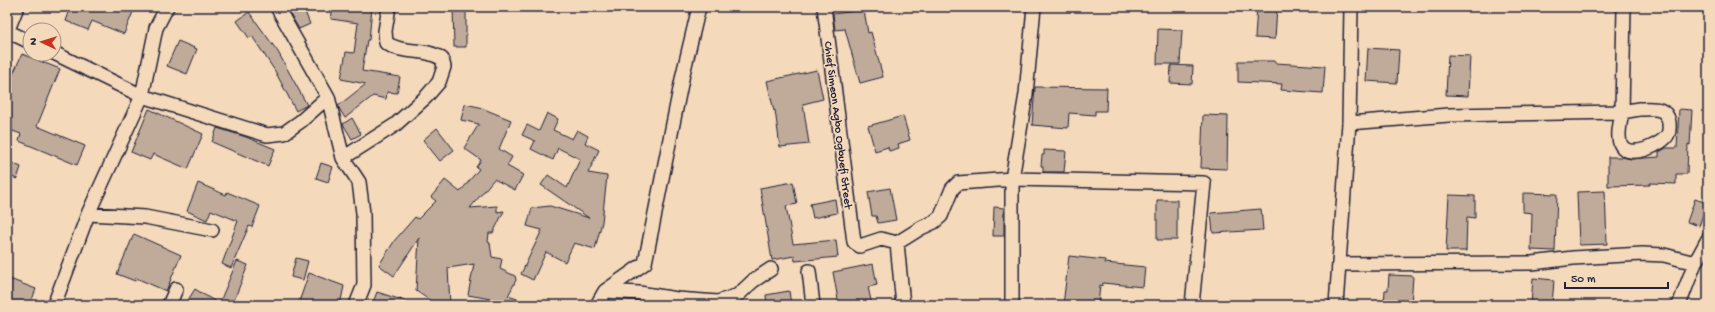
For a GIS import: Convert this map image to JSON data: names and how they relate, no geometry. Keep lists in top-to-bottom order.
{
  "streets": {
    "street": ["Chief Simeon Agbo Ogbuefi Street"]
  },
  "scale_bar": "50 m",
  "north": "left"
}
